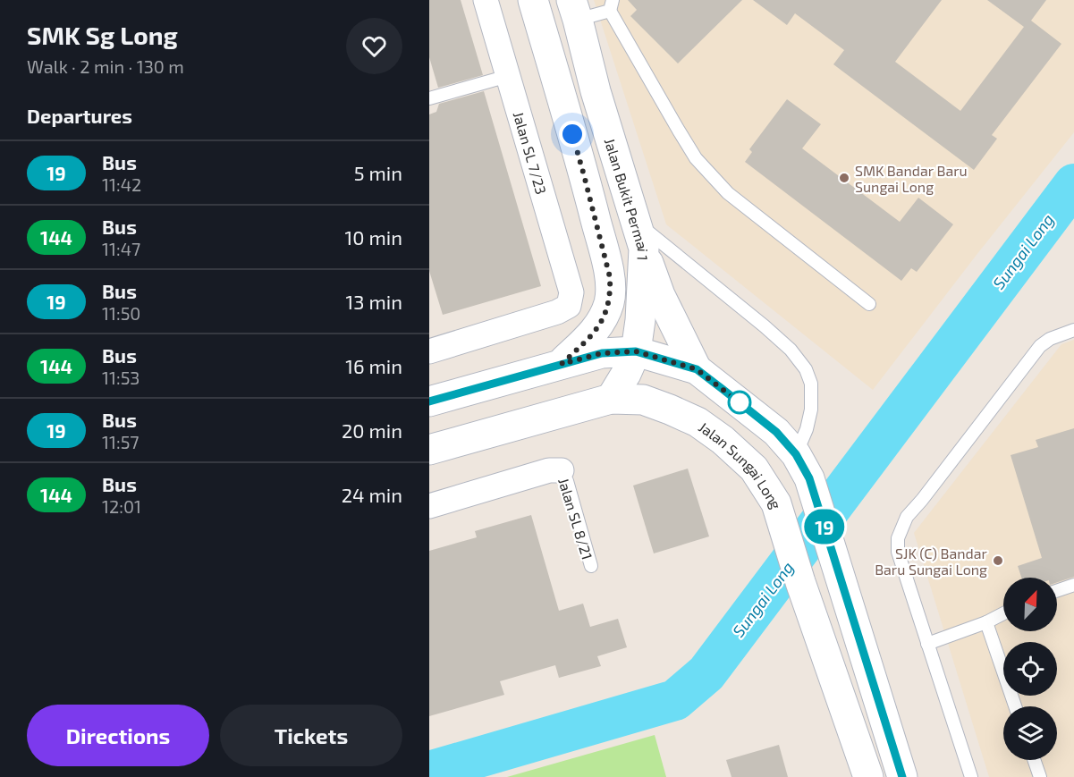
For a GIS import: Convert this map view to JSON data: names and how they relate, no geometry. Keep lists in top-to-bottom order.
{
  "streets": {
    "street": ["Jalan SL 7/23", "Jalan Bukit Permai 1", "Jalan Sungai Long"],
    "lane": ["Jalan SL 8/21"]
  },
  "crossings": [
    ["Jalan Bukit Permai 1", "Jalan Sungai Long"]
  ],
  "water": ["Sungai Long"],
  "places": ["SMK Bandar Baru Sungai Long", "SJK (C) Bandar Baru Sungai Long"],
  "lines": ["bus line 19"],
  "north": "top right",
  "page": {
    "heading": [
      ["SMK Sg Long", "Walk · 2 min · 130 m"],
      "Departures"
    ],
    "on_map": "19",
    "list": [
      {
        "mark": "19",
        "name": "Bus",
        "note": "11:42",
        "value": "5 min"
      },
      {
        "mark": "144",
        "name": "Bus",
        "note": "11:47",
        "value": "10 min"
      },
      {
        "mark": "19",
        "name": "Bus",
        "note": "11:50",
        "value": "13 min"
      },
      {
        "mark": "144",
        "name": "Bus",
        "note": "11:53",
        "value": "16 min"
      },
      {
        "mark": "19",
        "name": "Bus",
        "note": "11:57",
        "value": "20 min"
      },
      {
        "mark": "144",
        "name": "Bus",
        "note": "12:01",
        "value": "24 min"
      }
    ],
    "buttons": ["Directions", "Tickets"]
  }
}
